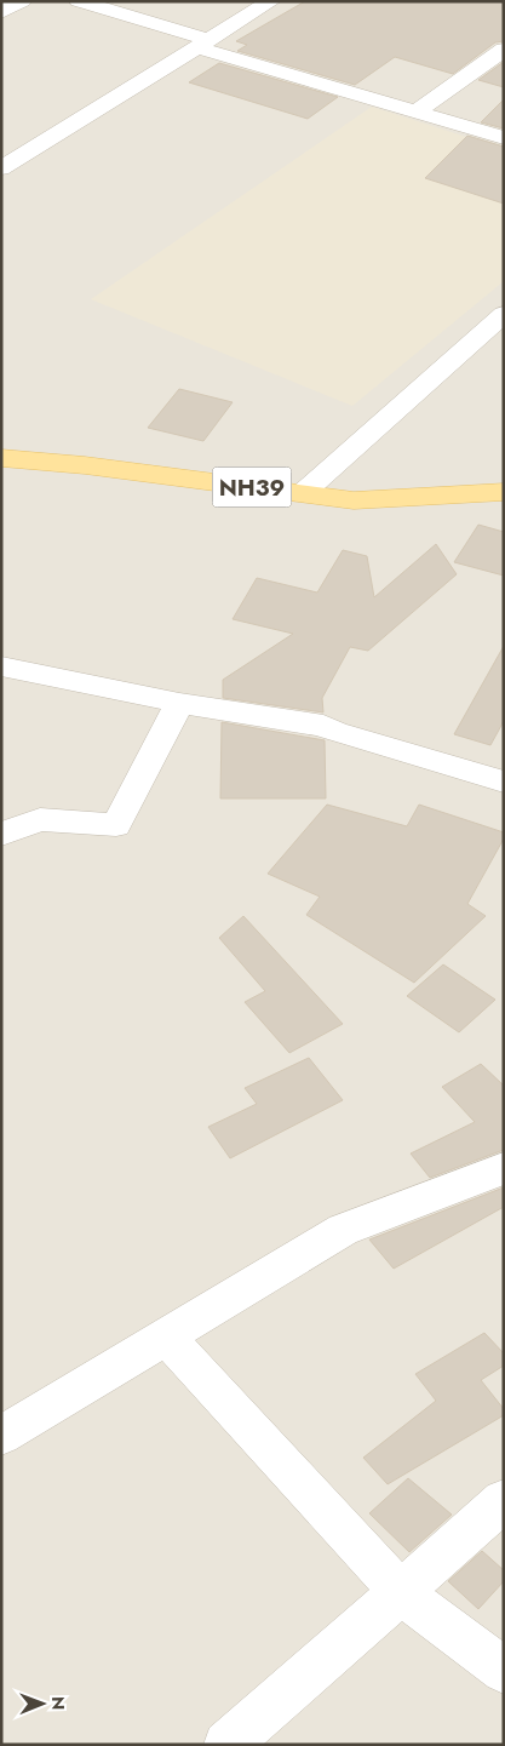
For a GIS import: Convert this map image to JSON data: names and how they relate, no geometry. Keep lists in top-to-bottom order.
{
  "streets": {
    "main road": ["NH39"]
  },
  "north": "right"
}
